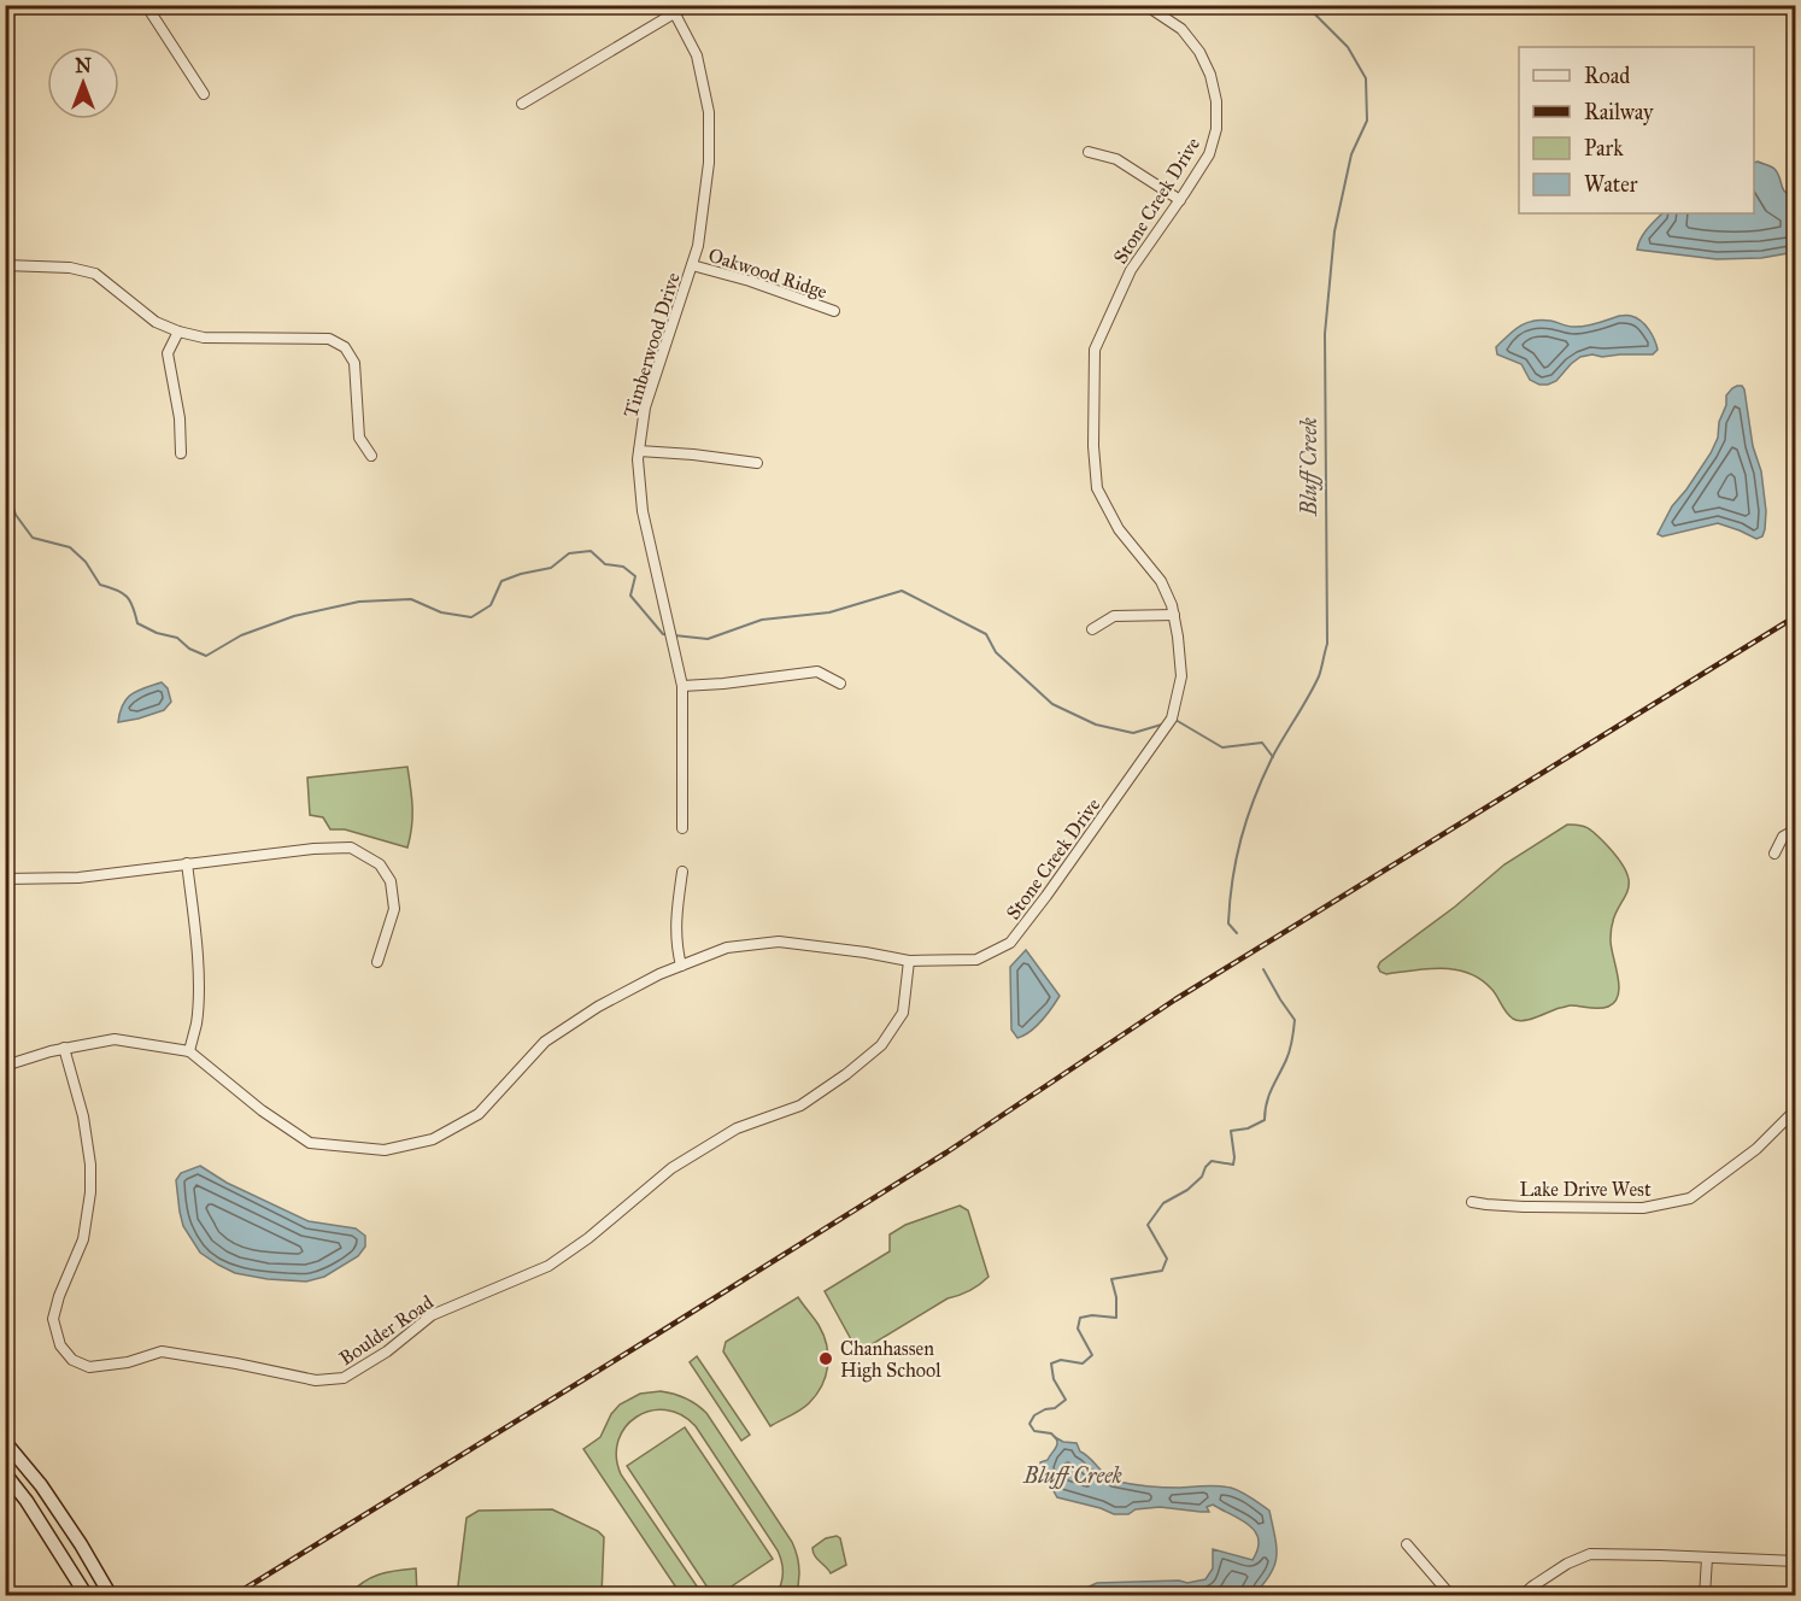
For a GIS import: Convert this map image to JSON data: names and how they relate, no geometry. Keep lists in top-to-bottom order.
{
  "streets": {
    "street": [
      "Stone Creek Drive",
      "Oakwood Ridge",
      "Timberwood Drive",
      "Lake Drive West",
      "Boulder Road"
    ]
  },
  "crossings": [
    ["Stone Creek Drive", "Boulder Road"],
    ["Oakwood Ridge", "Timberwood Drive"]
  ],
  "water": ["Bluff Creek"],
  "places": ["Chanhassen High School"],
  "legend": [
    "Road",
    "Railway",
    "Park",
    "Water"
  ],
  "north": "top"
}
